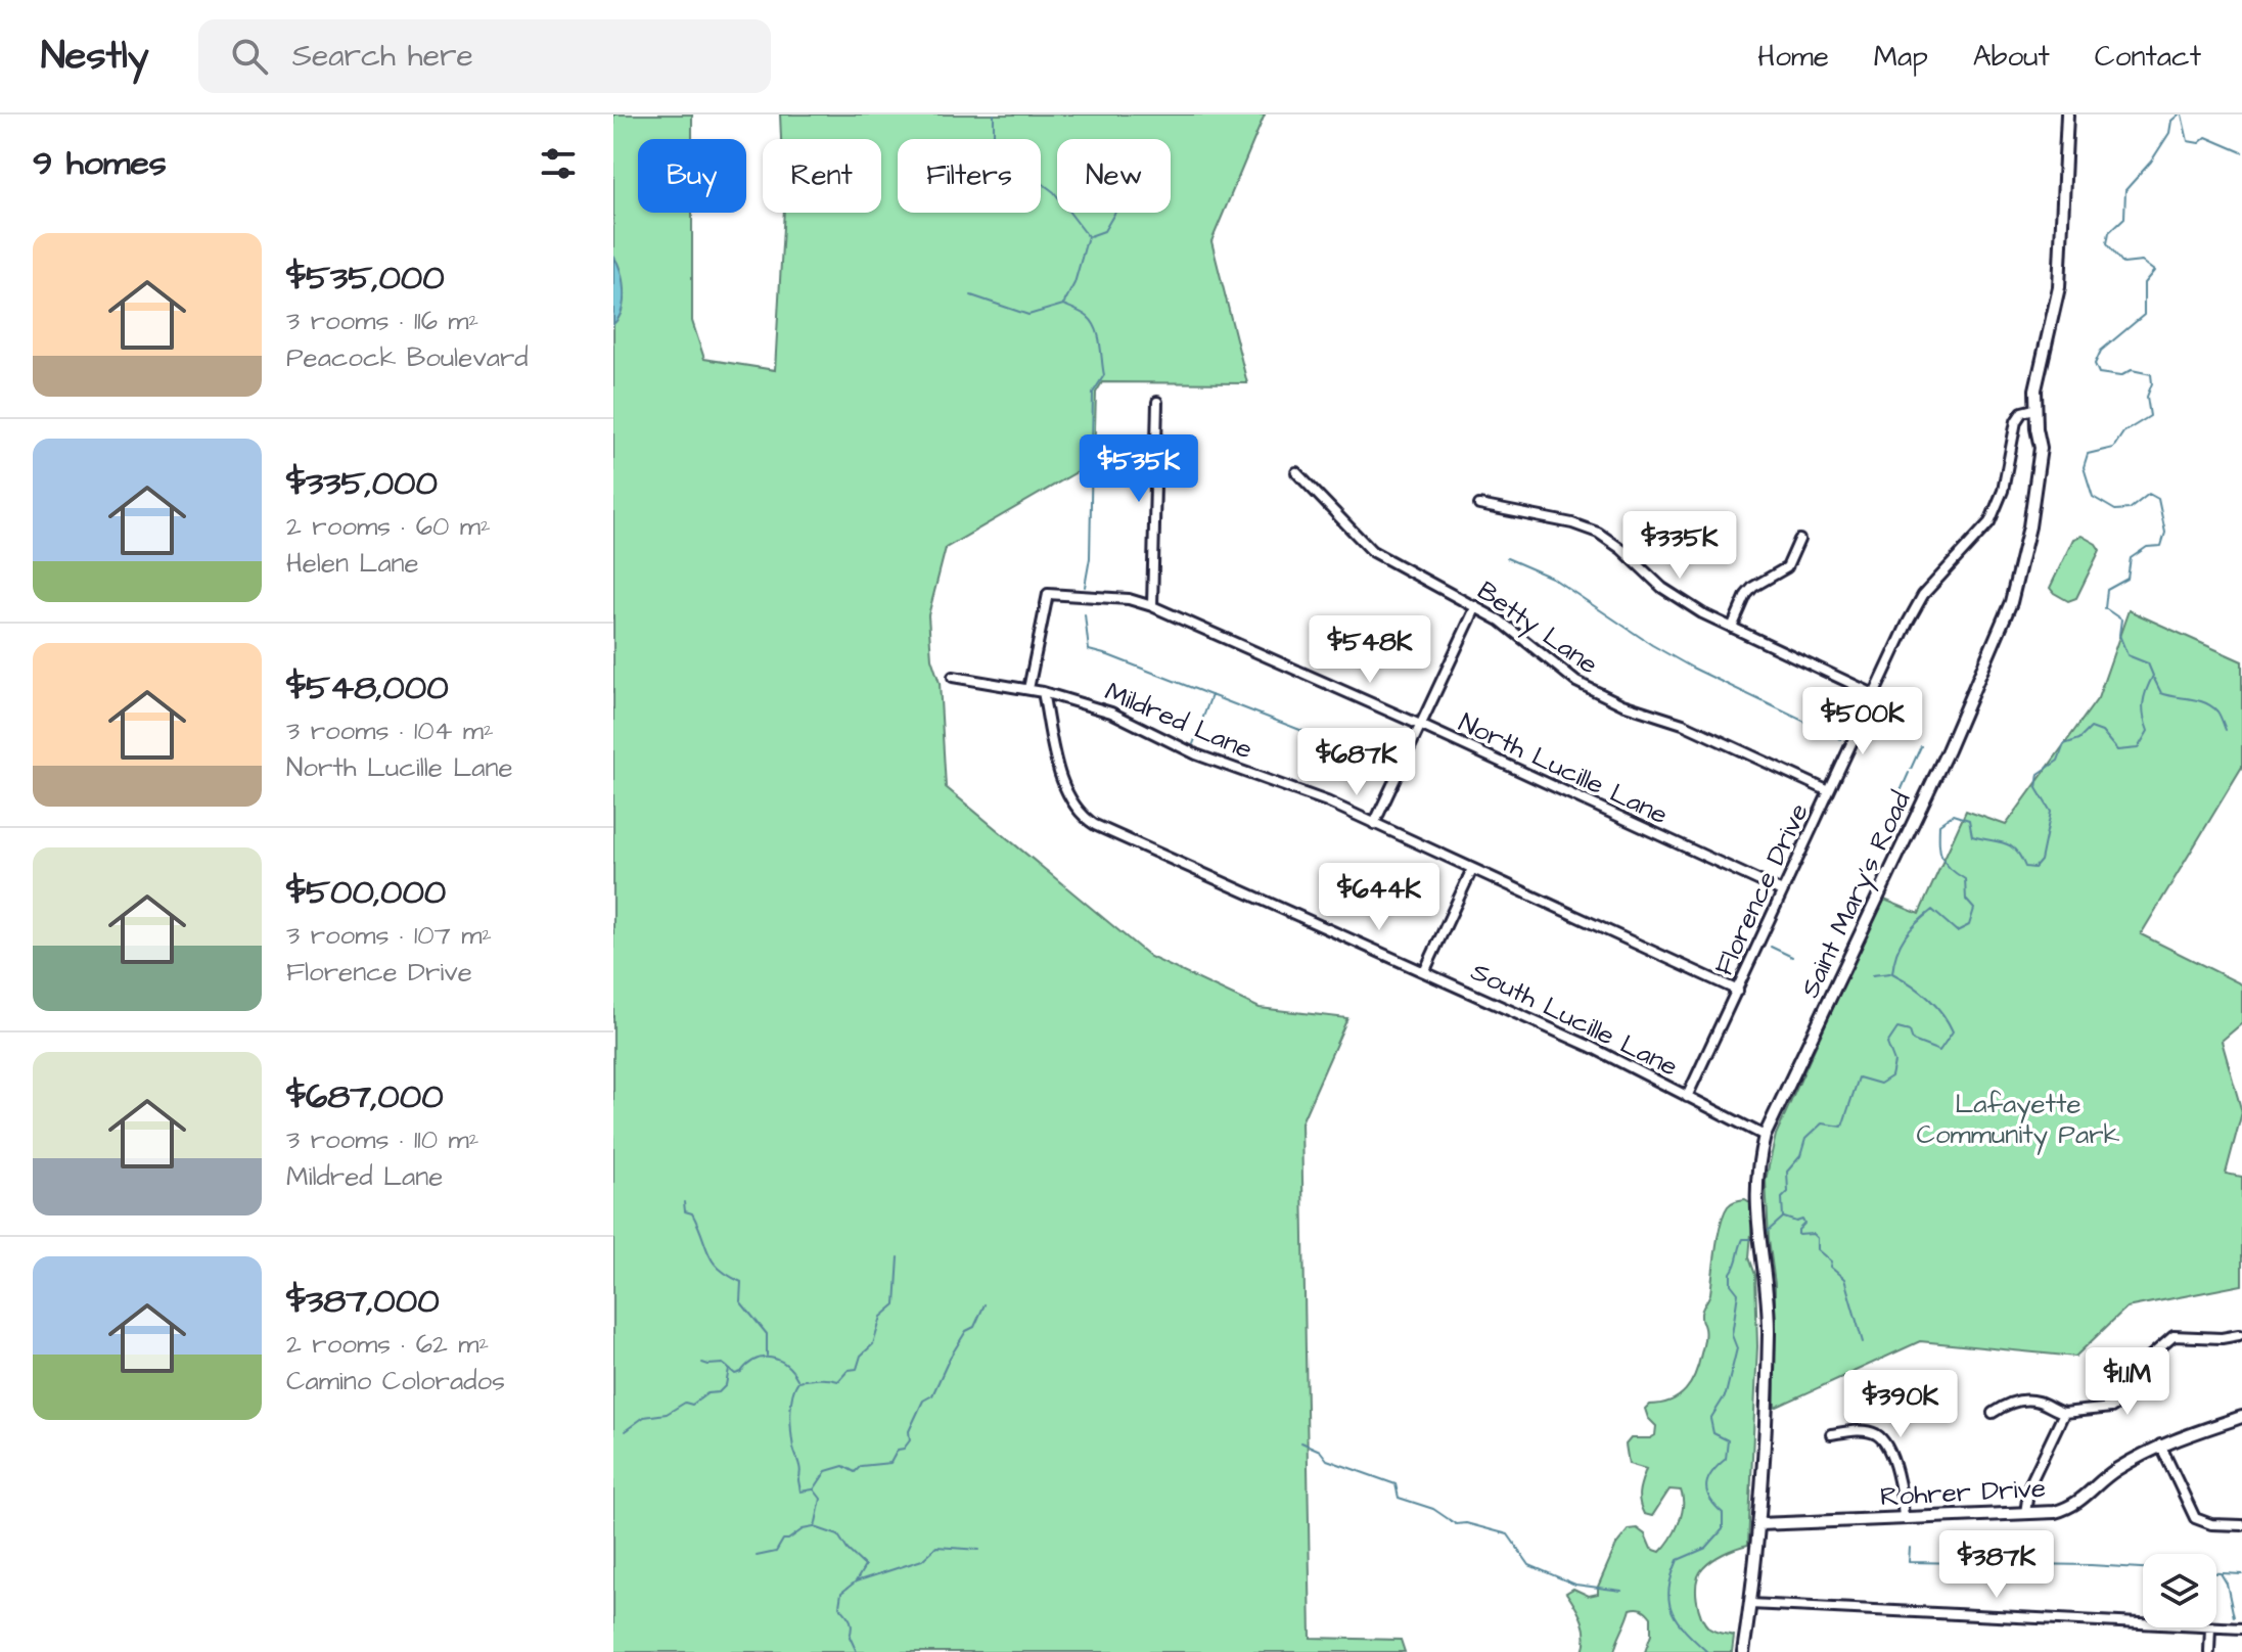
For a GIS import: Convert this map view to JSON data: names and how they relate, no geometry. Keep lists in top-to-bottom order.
{
  "streets": {
    "street": [
      "Betty Lane",
      "Mildred Lane",
      "North Lucille Lane",
      "Florence Drive",
      "Saint Mary's Road",
      "South Lucille Lane",
      "Rohrer Drive"
    ]
  },
  "crossings": [
    ["Betty Lane", "Florence Drive"],
    ["Mildred Lane", "North Lucille Lane"],
    ["Mildred Lane", "Florence Drive"],
    ["Mildred Lane", "South Lucille Lane"],
    ["North Lucille Lane", "Florence Drive"],
    ["Florence Drive", "Saint Mary's Road"],
    ["Florence Drive", "South Lucille Lane"],
    ["Saint Mary's Road", "South Lucille Lane"],
    ["Saint Mary's Road", "Rohrer Drive"]
  ],
  "parks": ["Lafayette Community Park"],
  "page": {
    "header": "Nestly",
    "search": "Search here",
    "nav": [
      "Home",
      "Map",
      "About",
      "Contact"
    ],
    "heading": "9 homes",
    "chip": [
      "Buy",
      "Rent",
      "Filters",
      "New"
    ],
    "list": [
      {
        "name": "$535,000",
        "note": "3 rooms · 116 m² · Peacock Boulevard"
      },
      {
        "name": "$335,000",
        "note": "2 rooms · 60 m² · Helen Lane"
      },
      {
        "name": "$548,000",
        "note": "3 rooms · 104 m² · North Lucille Lane"
      },
      {
        "name": "$500,000",
        "note": "3 rooms · 107 m² · Florence Drive"
      },
      {
        "name": "$687,000",
        "note": "3 rooms · 110 m² · Mildred Lane"
      },
      {
        "name": "$387,000",
        "note": "2 rooms · 62 m² · Camino Colorados"
      }
    ],
    "price": [
      "$535K",
      "$335K",
      "$548K",
      "$500K",
      "$687K",
      "$644K",
      "$1.1M",
      "$390K",
      "$387K"
    ]
  }
}
